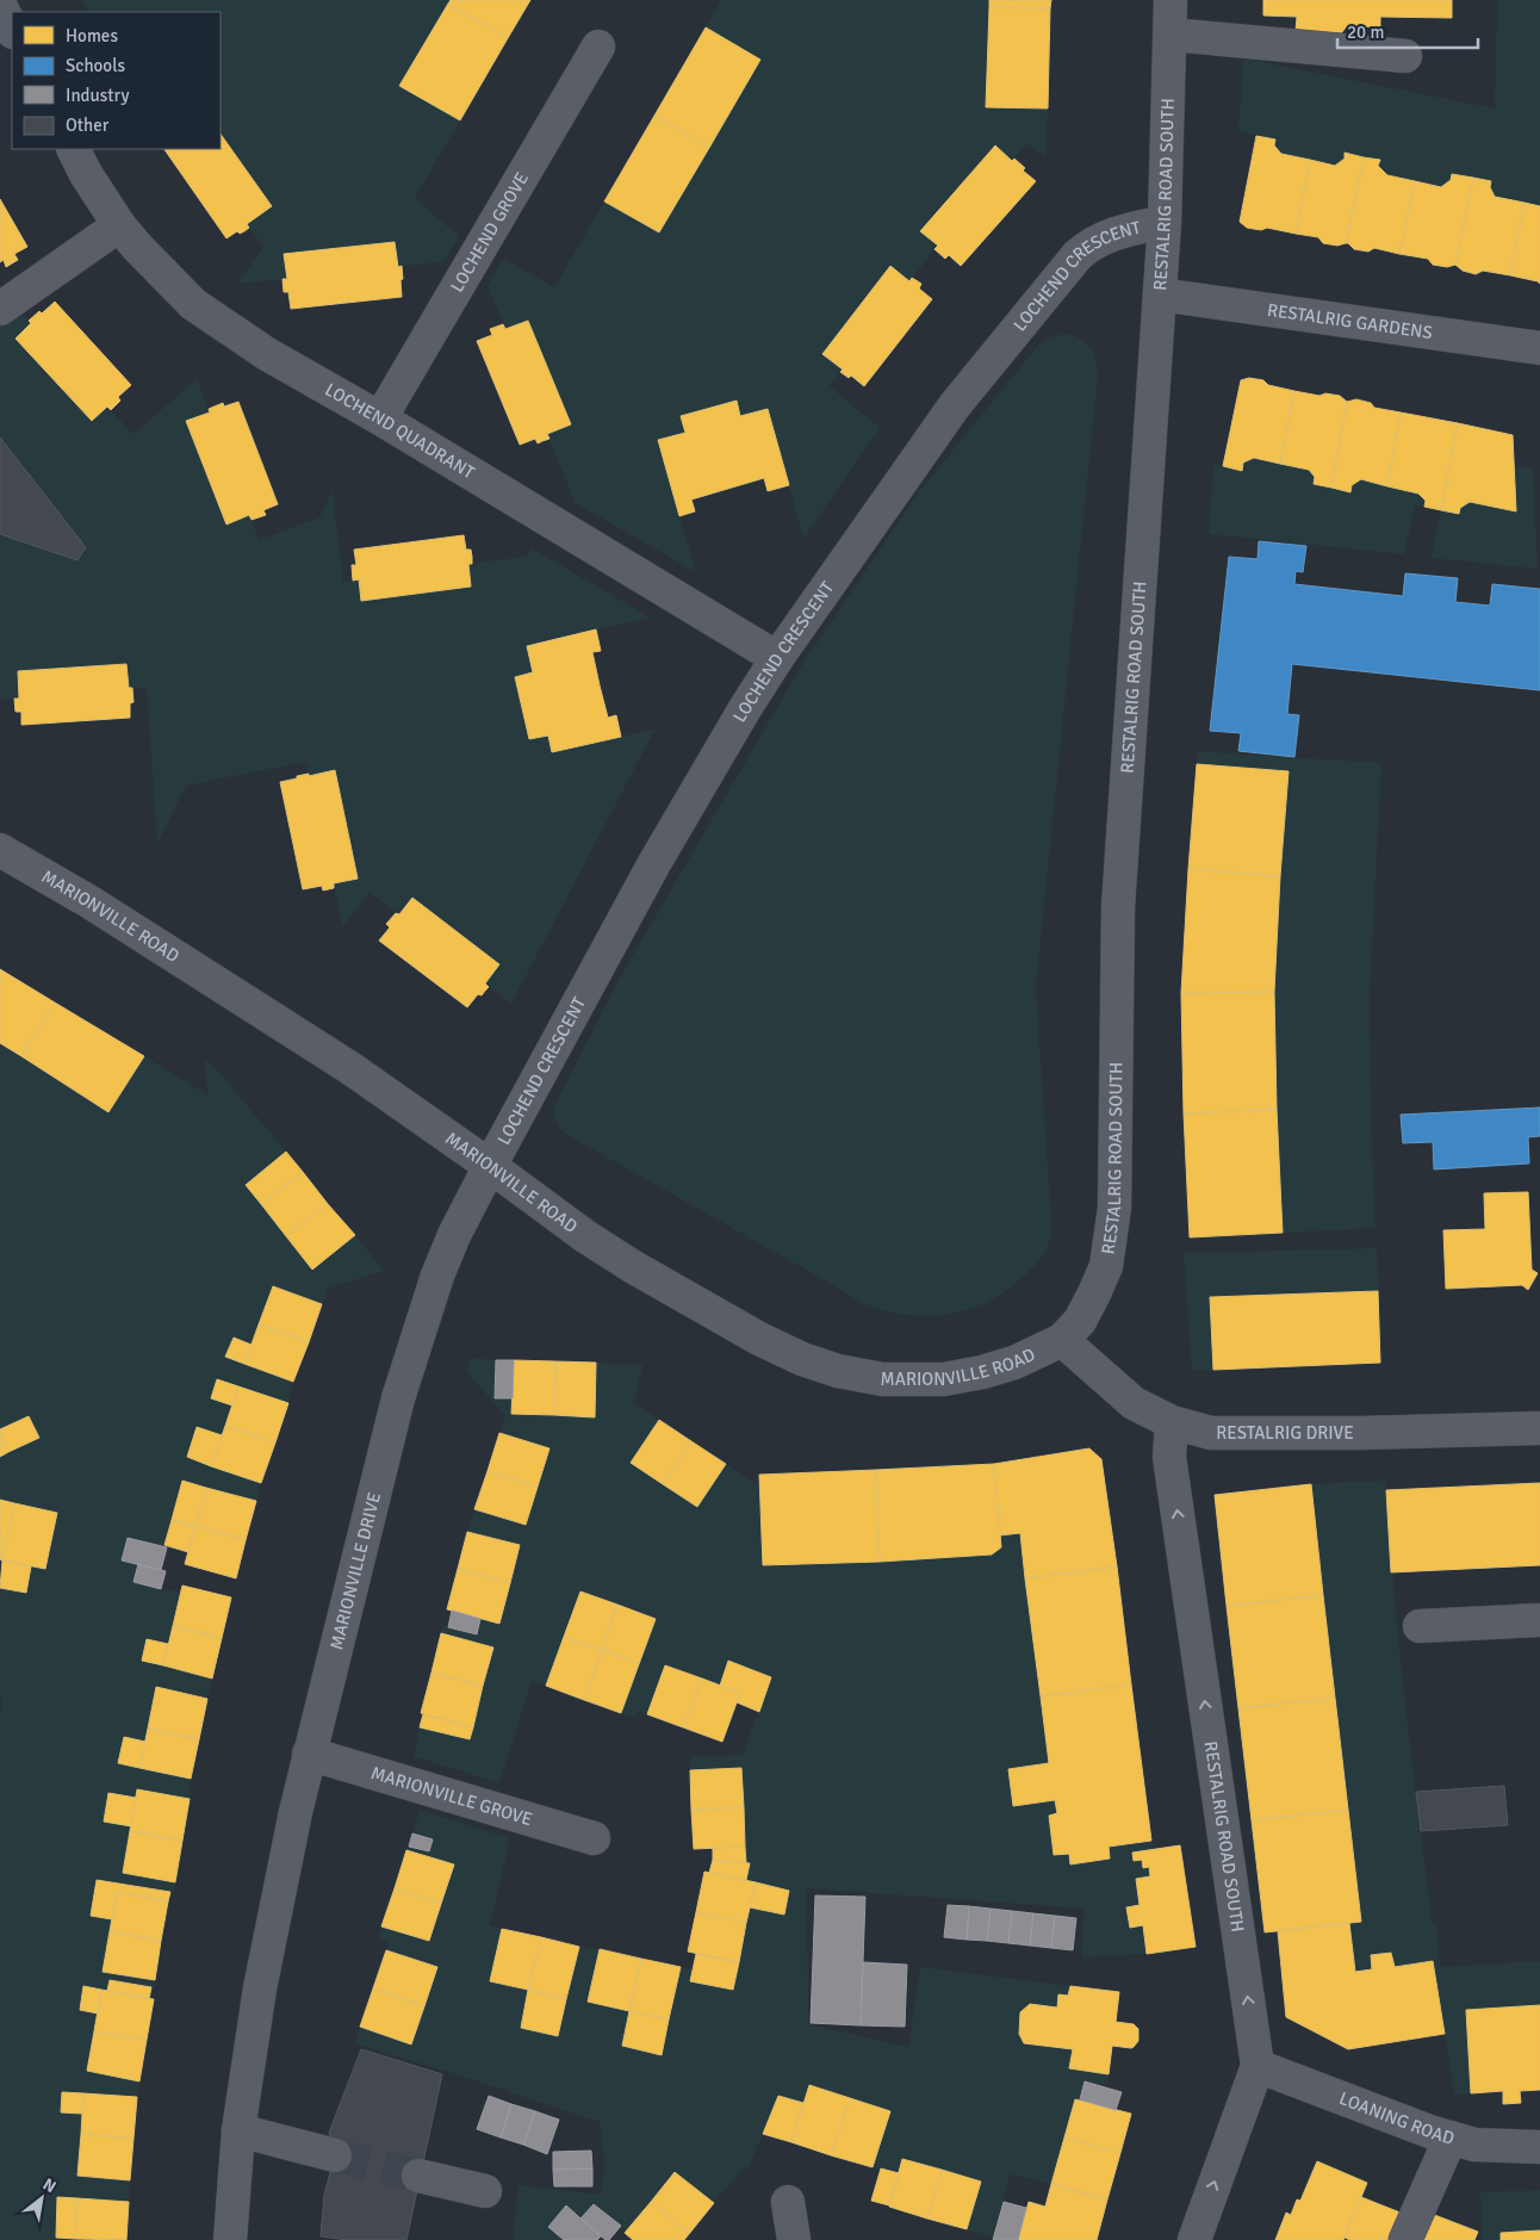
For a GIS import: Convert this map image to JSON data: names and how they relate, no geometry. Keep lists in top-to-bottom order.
{
  "streets": {
    "street": [
      "RESTALRIG ROAD SOUTH",
      "LOCHEND GROVE",
      "LOCHEND CRESCENT",
      "RESTALRIG GARDENS",
      "LOCHEND QUADRANT",
      "MARIONVILLE ROAD",
      "RESTALRIG DRIVE",
      "MARIONVILLE DRIVE",
      "MARIONVILLE GROVE",
      "LOANING ROAD"
    ]
  },
  "crossings": [
    ["RESTALRIG ROAD SOUTH", "LOCHEND CRESCENT"],
    ["RESTALRIG ROAD SOUTH", "RESTALRIG GARDENS"],
    ["RESTALRIG ROAD SOUTH", "MARIONVILLE ROAD"],
    ["RESTALRIG ROAD SOUTH", "RESTALRIG DRIVE"],
    ["RESTALRIG ROAD SOUTH", "LOANING ROAD"],
    ["LOCHEND GROVE", "LOCHEND QUADRANT"],
    ["LOCHEND CRESCENT", "LOCHEND QUADRANT"],
    ["LOCHEND CRESCENT", "MARIONVILLE ROAD"],
    ["LOCHEND CRESCENT", "MARIONVILLE DRIVE"],
    ["MARIONVILLE ROAD", "RESTALRIG DRIVE"],
    ["MARIONVILLE ROAD", "MARIONVILLE DRIVE"],
    ["MARIONVILLE DRIVE", "MARIONVILLE GROVE"]
  ],
  "one_way": ["RESTALRIG ROAD SOUTH"],
  "legend": [
    "Homes",
    "Schools",
    "Industry",
    "Other"
  ],
  "scale_bar": "20 m",
  "north": "top right"
}
